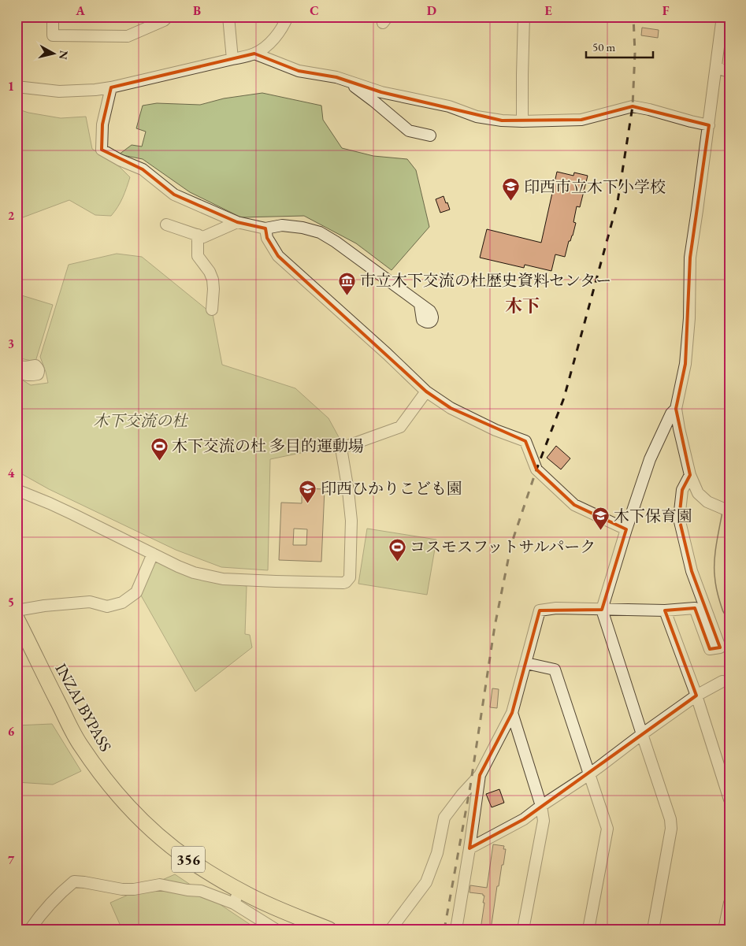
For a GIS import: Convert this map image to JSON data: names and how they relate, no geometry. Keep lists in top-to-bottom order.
{
  "streets": {
    "highway": ["INZAI BYPASS", "356"]
  },
  "districts": ["木下"],
  "parks": ["木下交流の杜"],
  "places": {
    "school or university": ["印西市立木下小学校", "印西ひかりこども園", "木下保育園"],
    "museum": ["市立木下交流の杜歴史資料センター"],
    "sports": ["木下交流の杜 多目的運動場", "コスモスフットサルパーク"]
  },
  "scale_bar": "50 m",
  "north": "right",
  "grid": {
    "columns": [
      "A",
      "B",
      "C",
      "D",
      "E",
      "F"
    ],
    "rows": [
      "1",
      "2",
      "3",
      "4",
      "5",
      "6",
      "7"
    ]
  }
}
